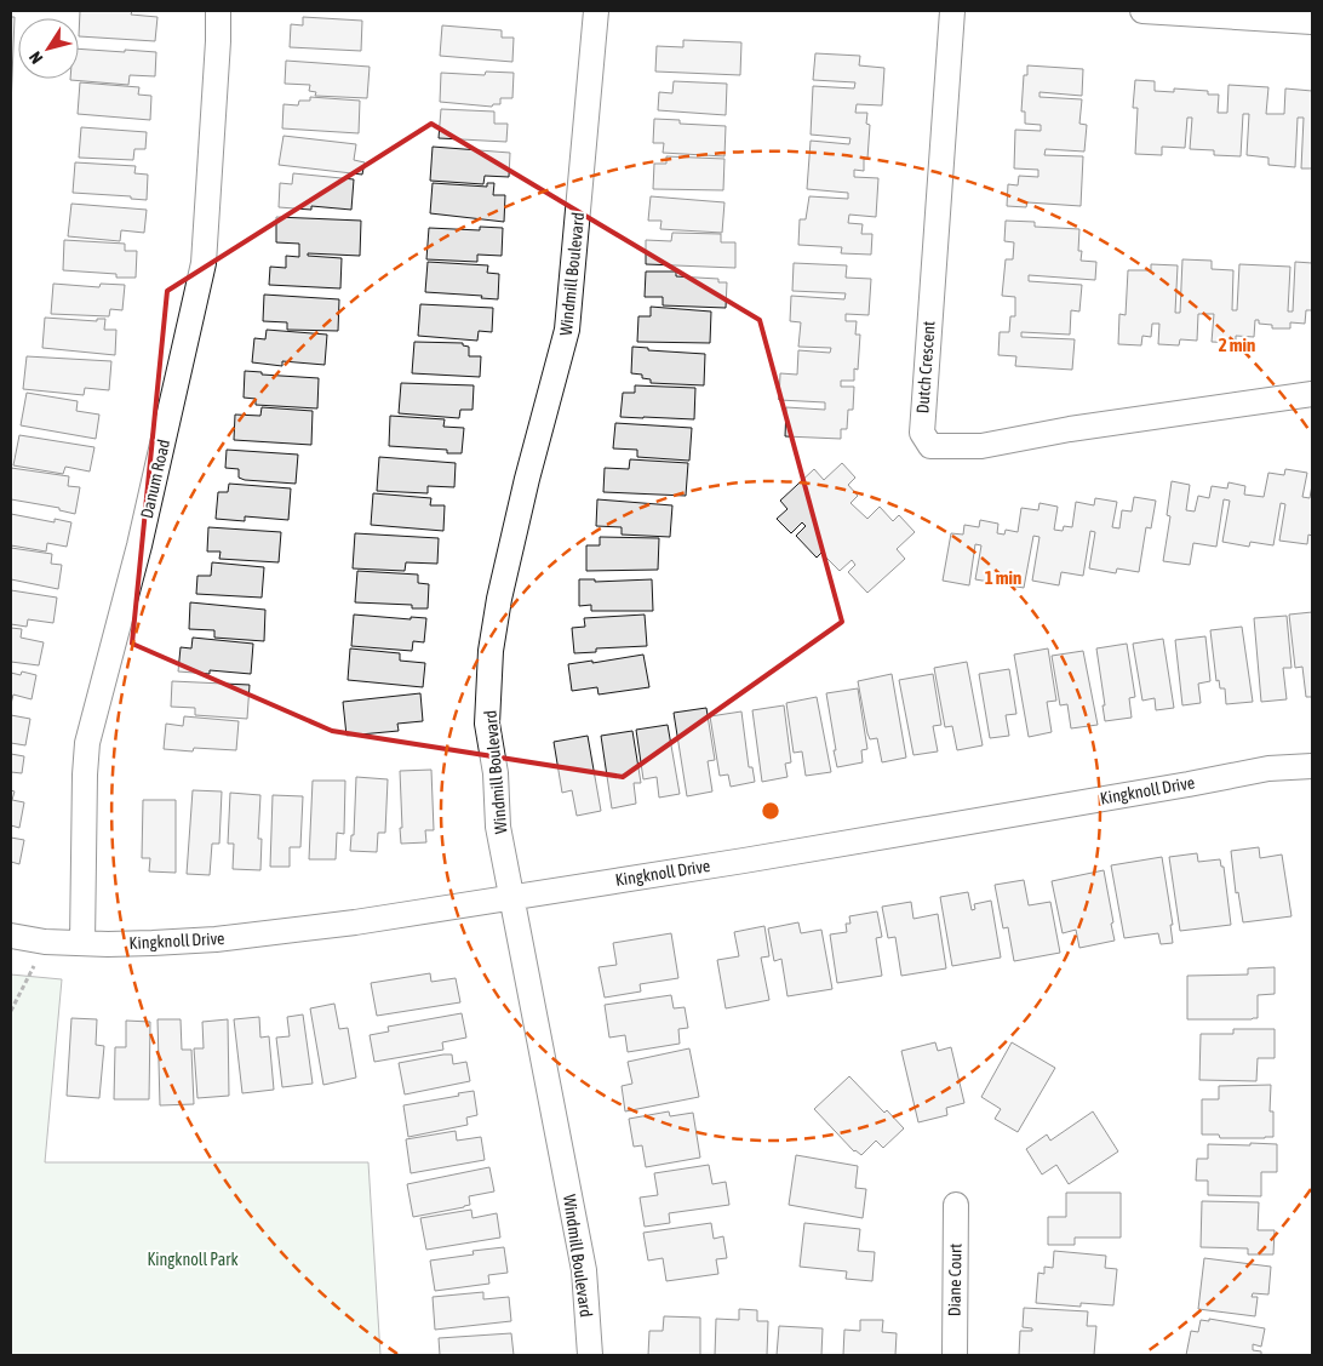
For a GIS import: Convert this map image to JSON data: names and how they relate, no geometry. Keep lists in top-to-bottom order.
{
  "streets": {
    "street": [
      "Windmill Boulevard",
      "Dutch Crescent",
      "Danum Road",
      "Kingknoll Drive",
      "Diane Court"
    ]
  },
  "crossings": [
    ["Windmill Boulevard", "Kingknoll Drive"],
    ["Danum Road", "Kingknoll Drive"]
  ],
  "parks": ["Kingknoll Park"],
  "north": "bottom left",
  "rings": ["2 min", "1 min"]
}
